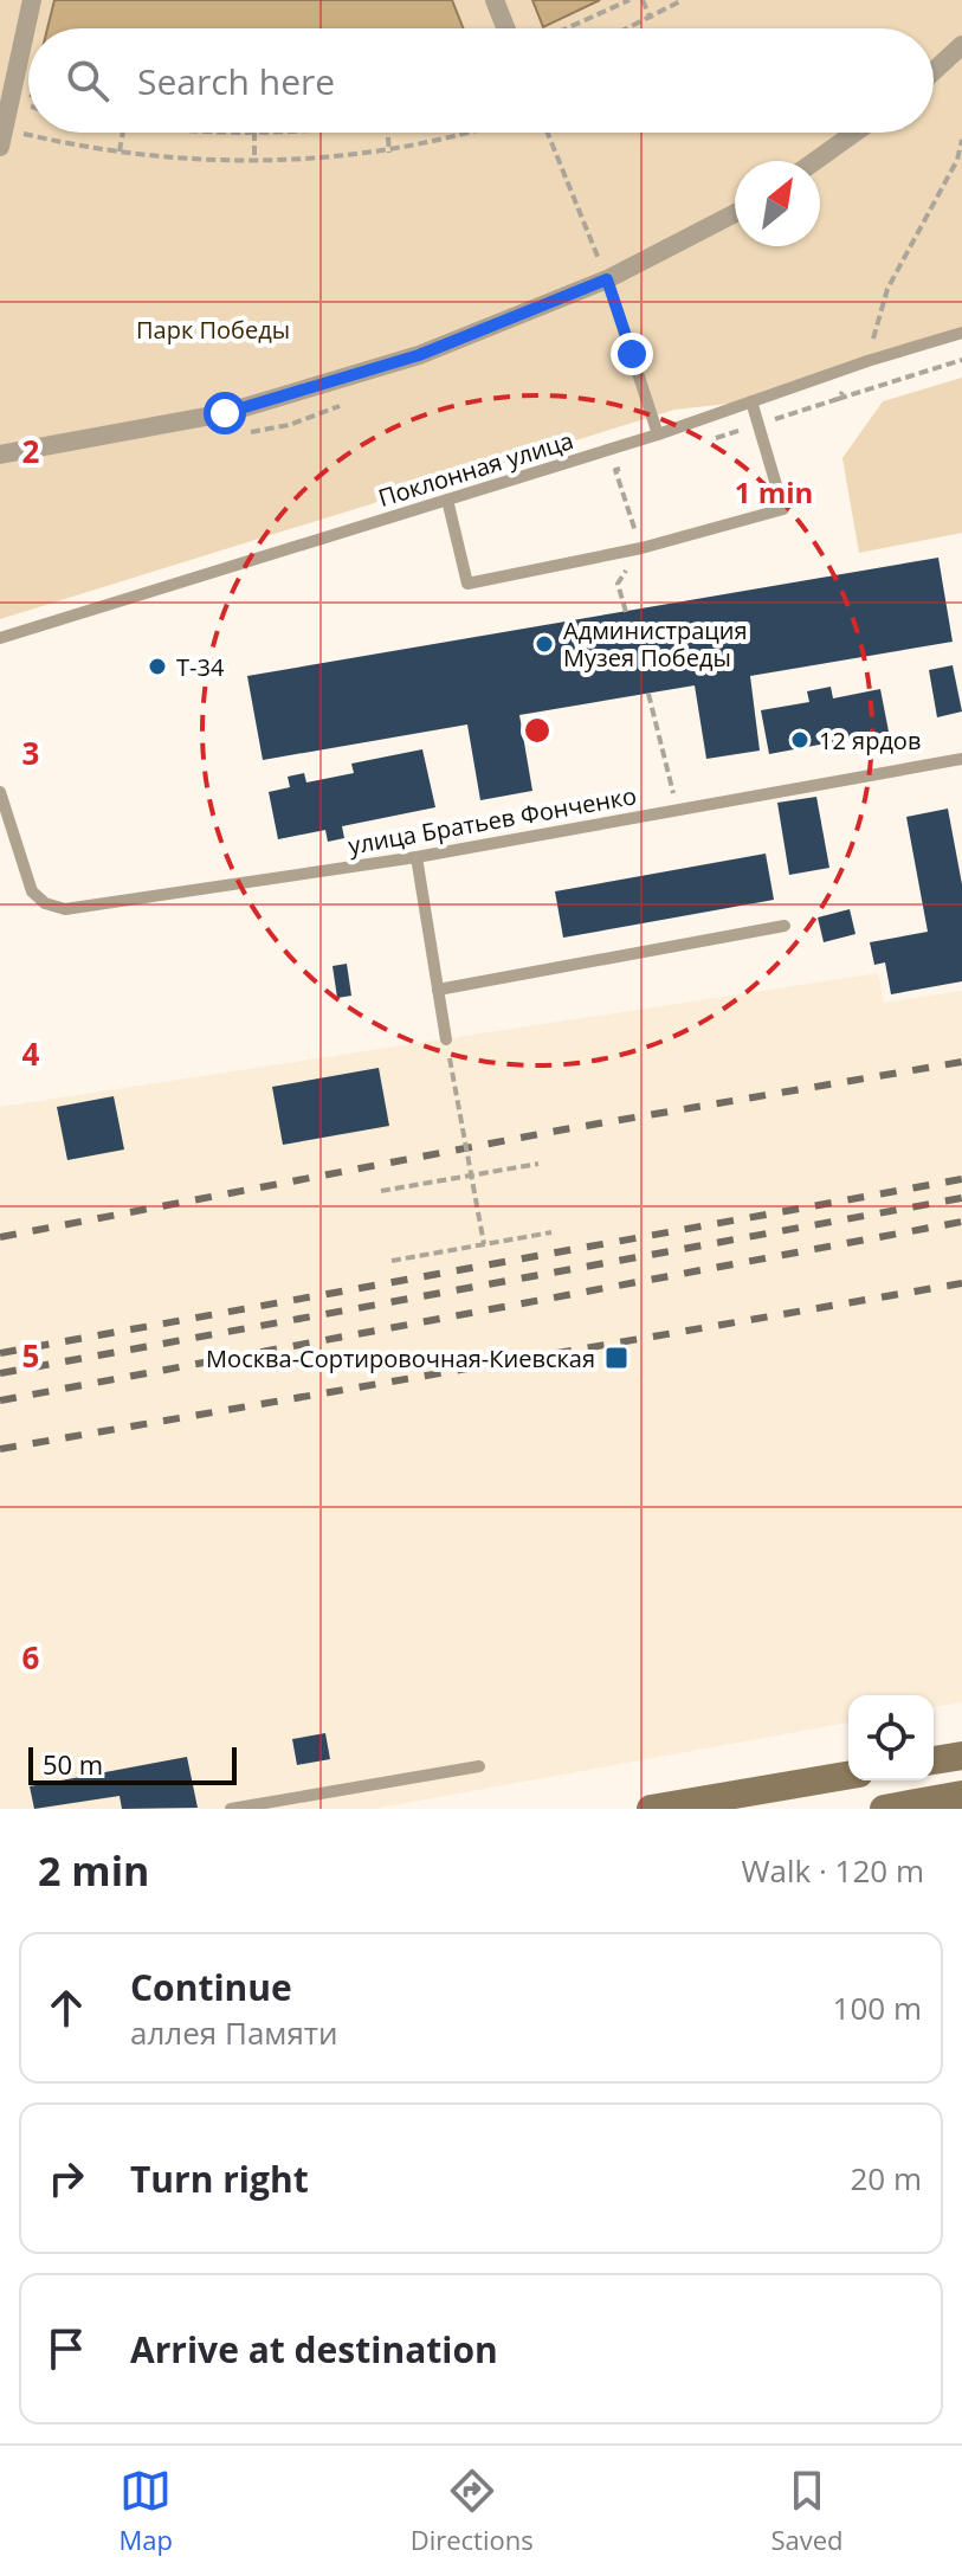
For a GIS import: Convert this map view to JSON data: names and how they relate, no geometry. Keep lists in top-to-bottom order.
{
  "streets": {
    "lane": ["Поклонная улица", "улица Братьев Фонченко"]
  },
  "parks": ["Парк Победы"],
  "places": {
    "other": ["Администрация Музея Победы", "Т-34", "12 ярдов"],
    "transit": ["Москва-Сортировочная-Киевская"]
  },
  "scale_bar": "50 m",
  "north": "top right",
  "page": {
    "search": "Search here",
    "scale": "50 m",
    "heading": ["2 min", "Walk · 120 m"],
    "list": [
      ["Continue", "аллея Памяти", "100 m"],
      ["Turn right", "20 m"],
      "Arrive at destination"
    ],
    "nav": ["Map", "Directions", "Saved"]
  },
  "grid": {
    "rows": [
      "2",
      "3",
      "4",
      "5",
      "6"
    ]
  },
  "rings": ["1 min"]
}
